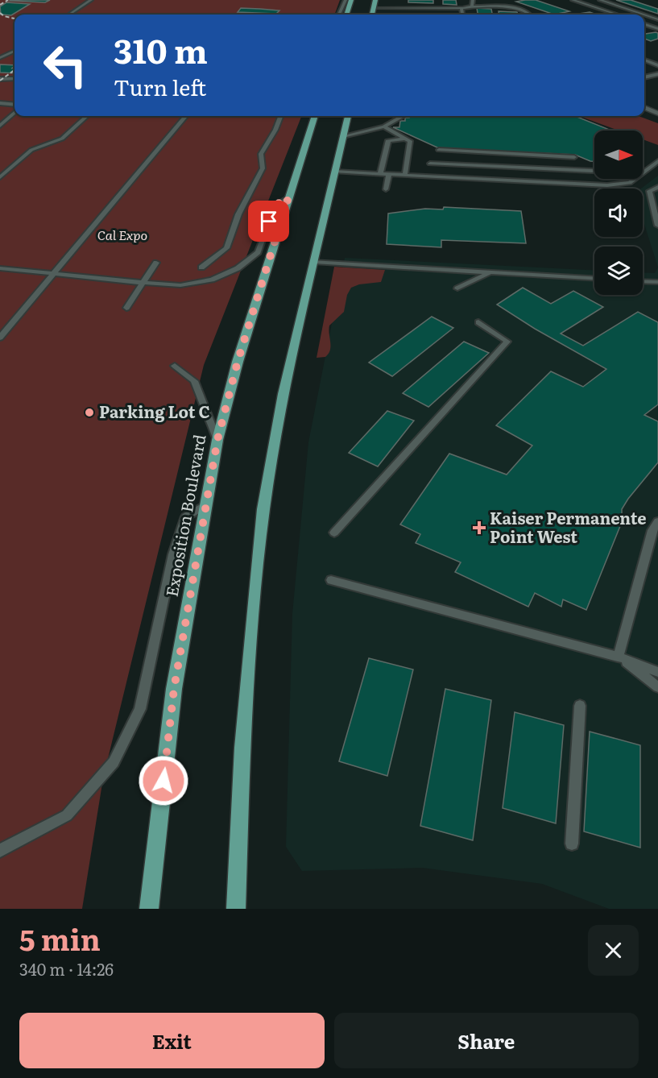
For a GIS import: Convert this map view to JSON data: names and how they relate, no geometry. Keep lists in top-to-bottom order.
{
  "streets": {
    "main road": ["Exposition Boulevard"]
  },
  "parks": ["Cal Expo"],
  "places": {
    "other": ["Parking Lot C"],
    "health": ["Kaiser Permanente Point West"]
  },
  "north": "right",
  "page": {
    "turn": ["310 m", "Turn left"],
    "heading": ["5 min", "340 m · 14:26"],
    "buttons": ["Exit", "Share"]
  }
}
